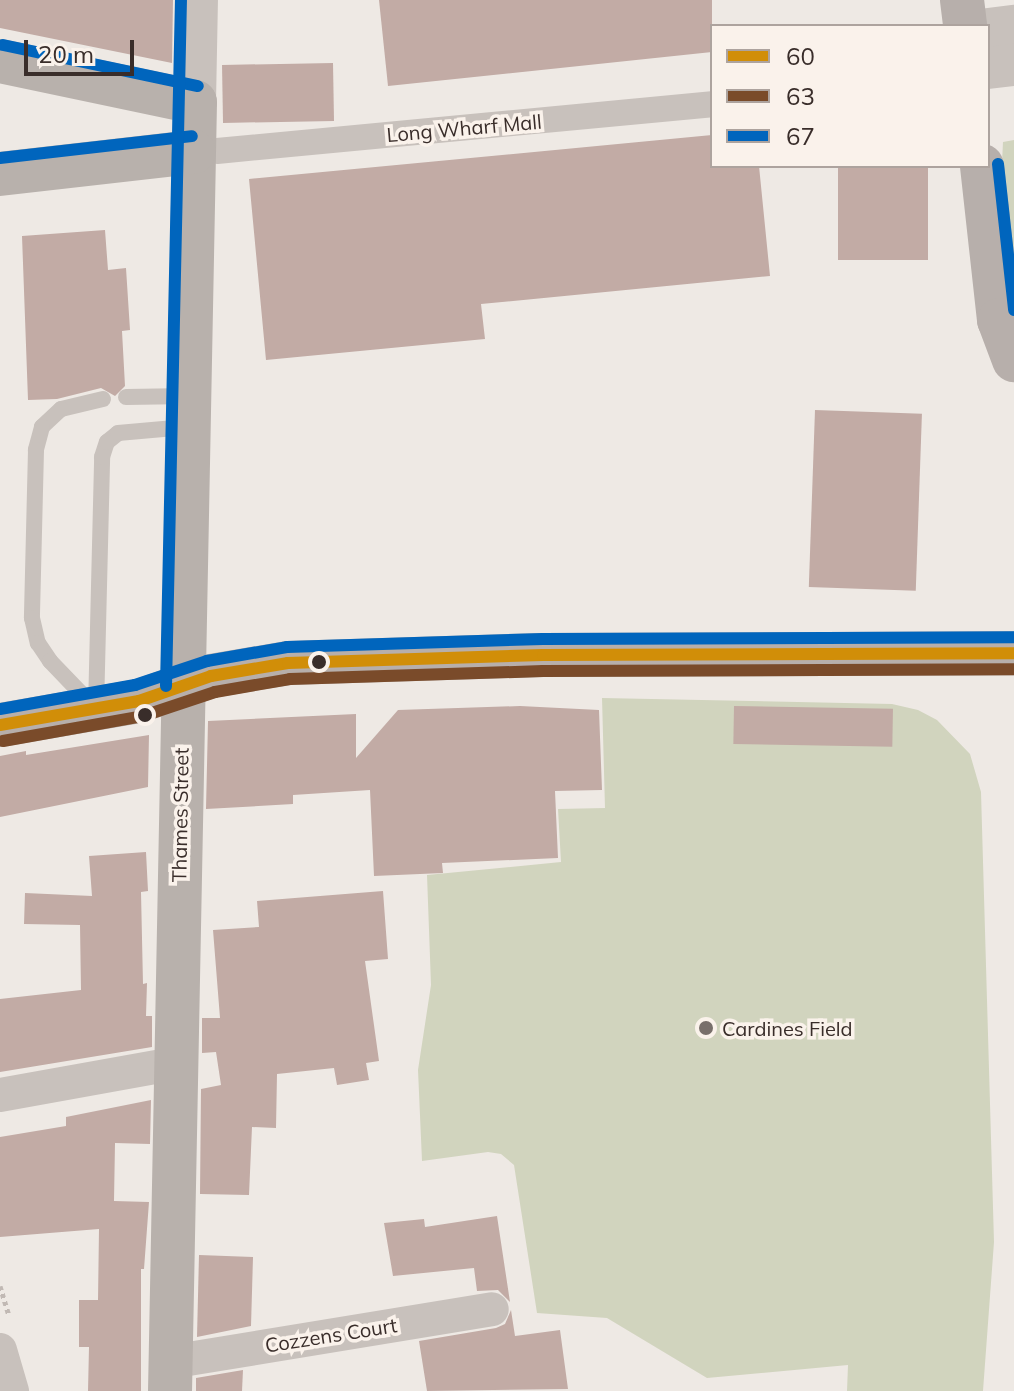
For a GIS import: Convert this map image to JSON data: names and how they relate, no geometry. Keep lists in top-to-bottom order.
{
  "streets": {
    "main road": ["Thames Street"],
    "street": ["Long Wharf Mall", "Cozzens Court"]
  },
  "crossings": [
    ["Long Wharf Mall", "Thames Street"],
    ["Thames Street", "Cozzens Court"]
  ],
  "places": ["Cardines Field"],
  "lines": ["transit line 67", "transit line 60", "transit line 63"],
  "legend": ["60", "63", "67"],
  "scale_bar": "20 m"
}
